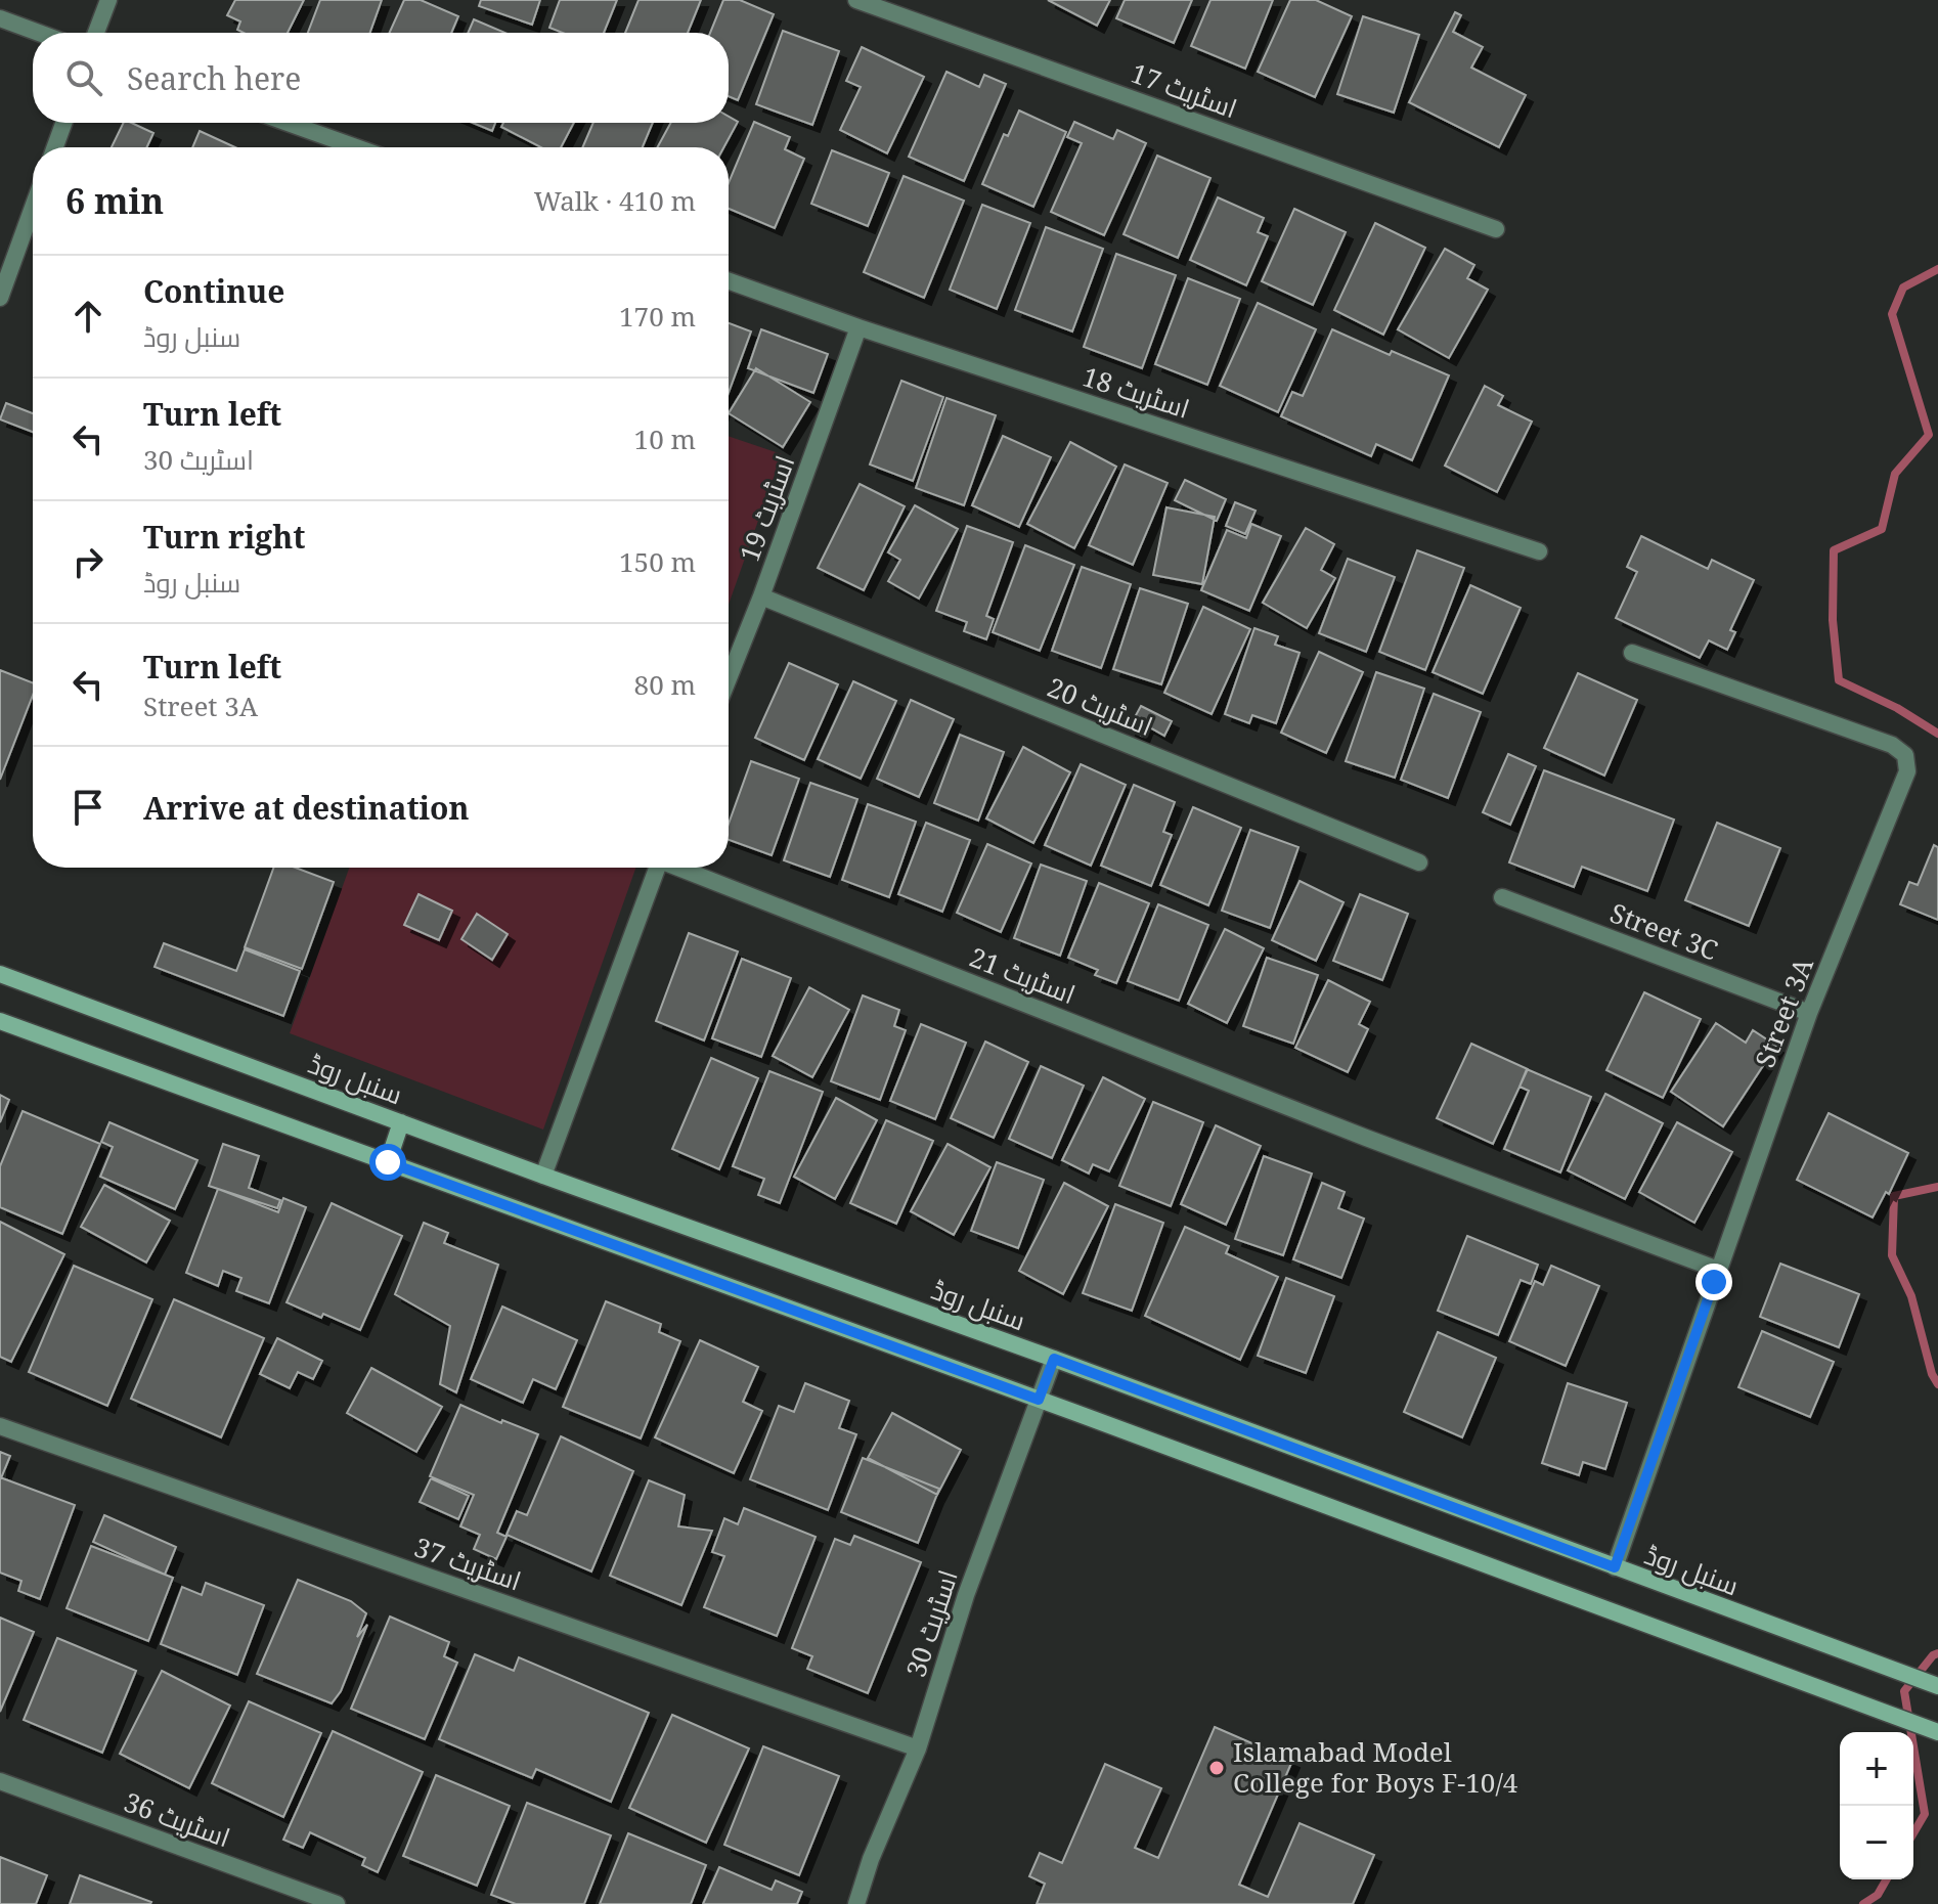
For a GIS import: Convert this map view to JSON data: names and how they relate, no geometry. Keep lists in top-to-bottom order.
{
  "streets": {
    "street": [
      "اسٹریٹ 17",
      "اسٹریٹ 18",
      "اسٹریٹ 19",
      "اسٹریٹ 20",
      "Street 3C",
      "اسٹریٹ 21",
      "Street 3A",
      "سنبل روڈ",
      "اسٹریٹ 37",
      "اسٹریٹ 30",
      "اسٹریٹ 36"
    ]
  },
  "crossings": [
    ["اسٹریٹ 18", "اسٹریٹ 19"],
    ["اسٹریٹ 19", "اسٹریٹ 20"],
    ["Street 3C", "Street 3A"],
    ["اسٹریٹ 21", "Street 3A"],
    ["Street 3A", "سنبل روڈ"],
    ["سنبل روڈ", "اسٹریٹ 30"],
    ["اسٹریٹ 37", "اسٹریٹ 30"]
  ],
  "places": ["Islamabad Model College for Boys F-10/4"],
  "page": {
    "search": "Search here",
    "heading": ["6 min", "Walk · 410 m"],
    "list": [
      ["Continue", "سنبل روڈ", "170 m"],
      ["Turn left", "اسٹریٹ 30", "10 m"],
      ["Turn right", "سنبل روڈ", "150 m"],
      ["Turn left", "Street 3A", "80 m"],
      "Arrive at destination"
    ],
    "map_buttons": ["+", "−"]
  }
}
